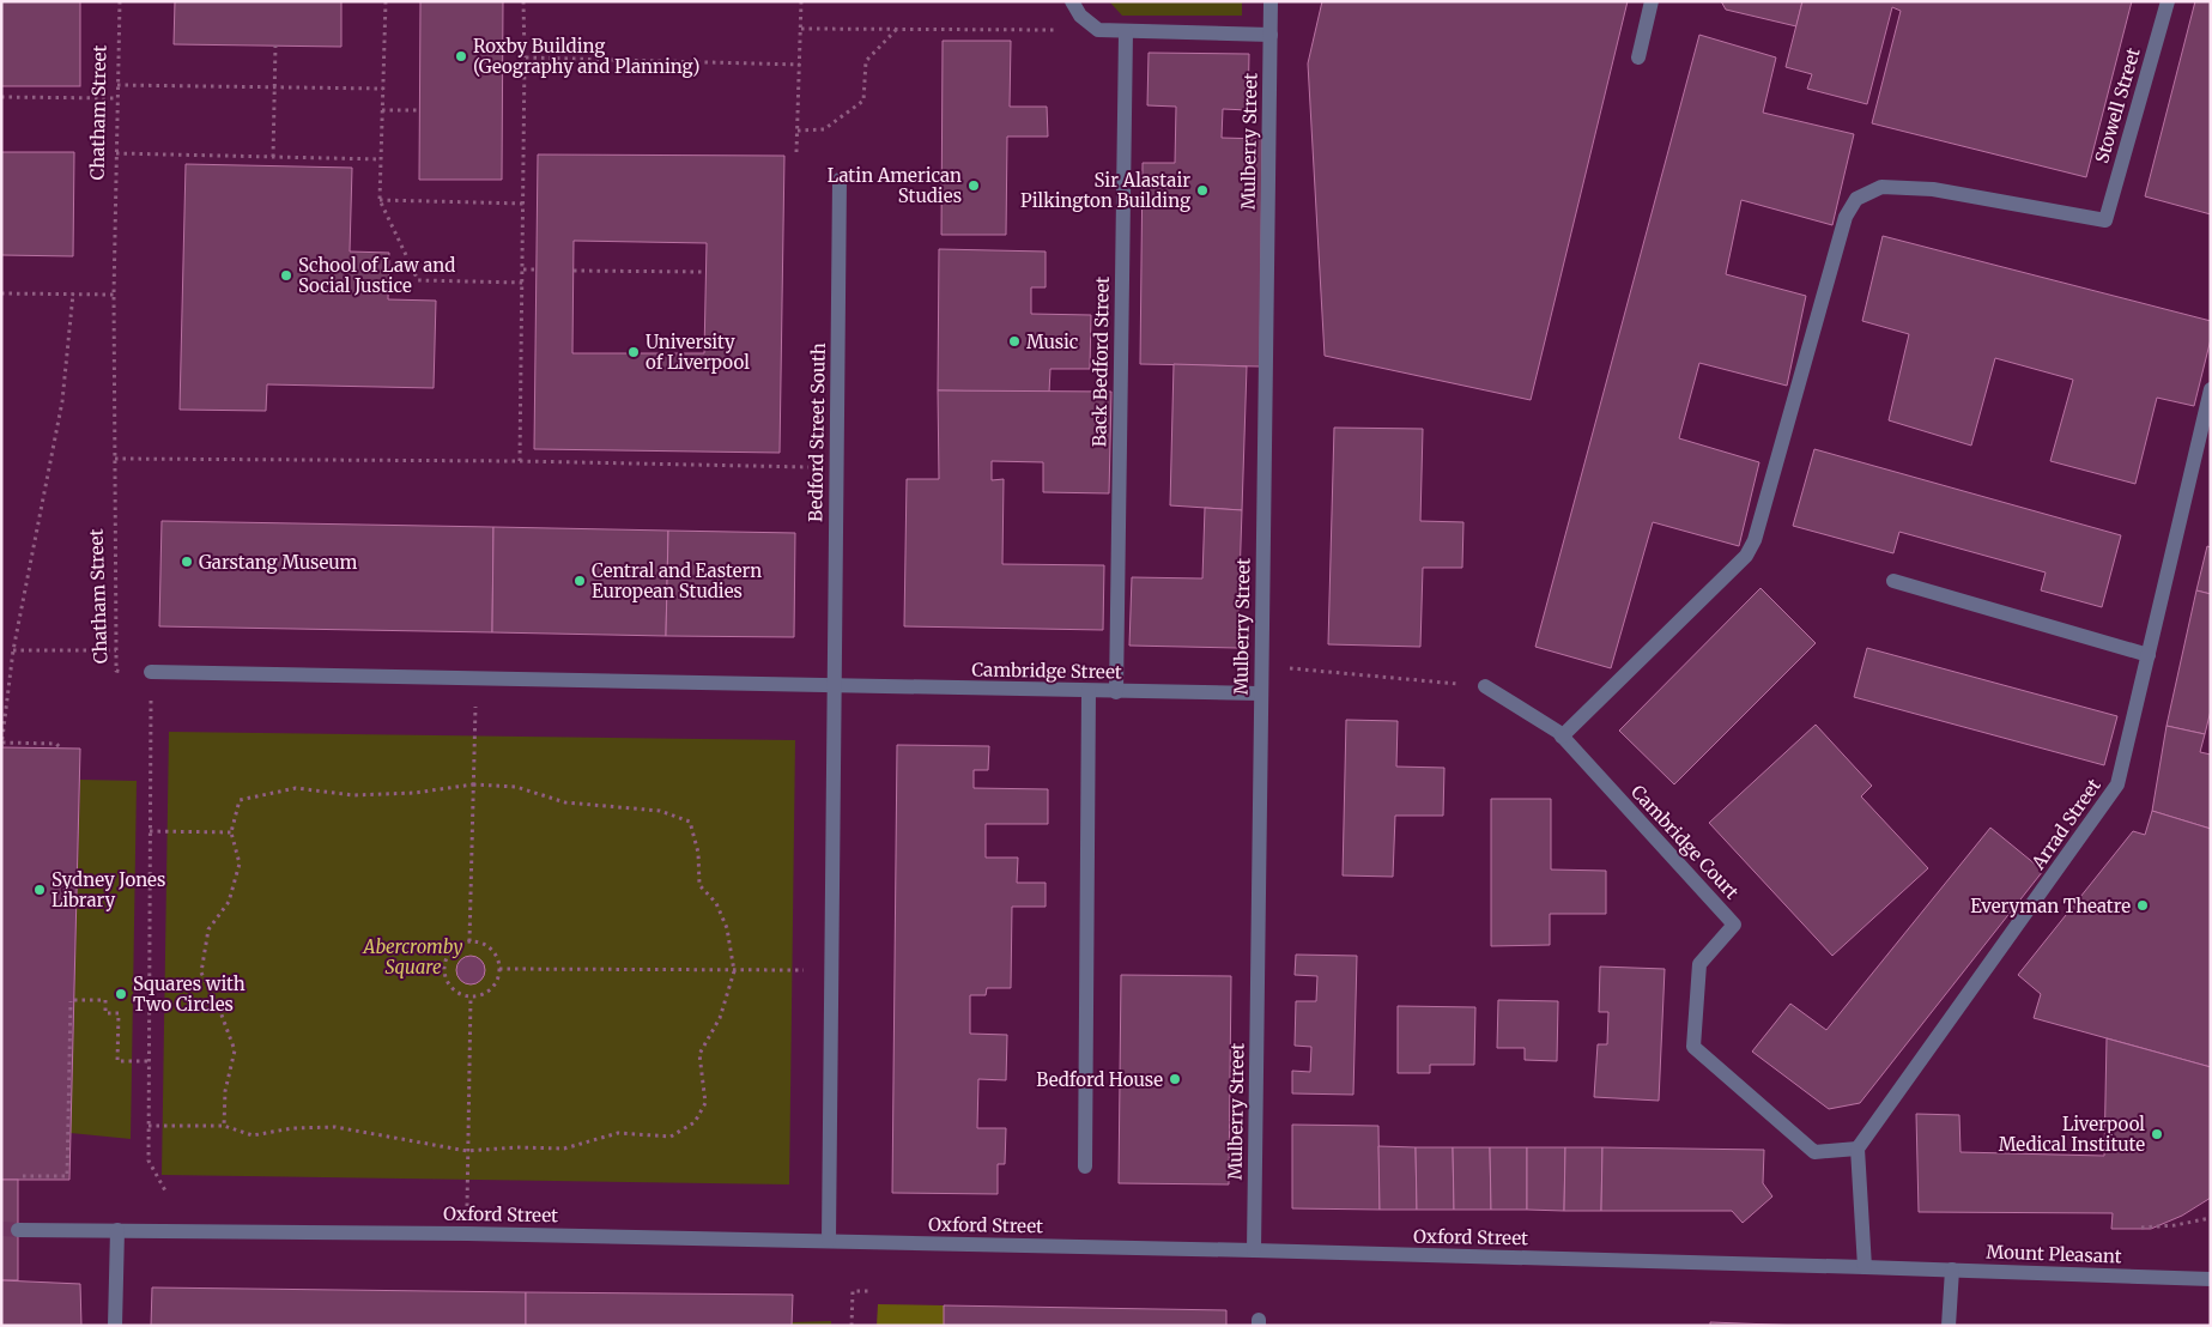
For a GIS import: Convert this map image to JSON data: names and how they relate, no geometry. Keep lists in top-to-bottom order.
{
  "streets": {
    "street": [
      "Stowell Street",
      "Mulberry Street",
      "Back Bedford Street",
      "Bedford Street South",
      "Cambridge Street",
      "Arrad Street",
      "Cambridge Court",
      "Oxford Street",
      "Mount Pleasant"
    ],
    "path": ["Chatham Street"]
  },
  "crossings": [
    ["Stowell Street", "Cambridge Court"],
    ["Mulberry Street", "Cambridge Street"],
    ["Mulberry Street", "Oxford Street"],
    ["Back Bedford Street", "Cambridge Street"],
    ["Bedford Street South", "Cambridge Street"],
    ["Arrad Street", "Cambridge Court"],
    ["Oxford Street", "Mount Pleasant"]
  ],
  "parks": ["Abercromby Square"],
  "places": [
    "Roxby Building (Geography and Planning)",
    "Latin American Studies",
    "Sir Alastair Pilkington Building",
    "School of Law and Social Justice",
    "Music",
    "University of Liverpool",
    "Garstang Museum",
    "Central and Eastern European Studies",
    "Sydney Jones Library",
    "Everyman Theatre",
    "Squares with Two Circles",
    "Bedford House",
    "Liverpool Medical Institute"
  ]
}
